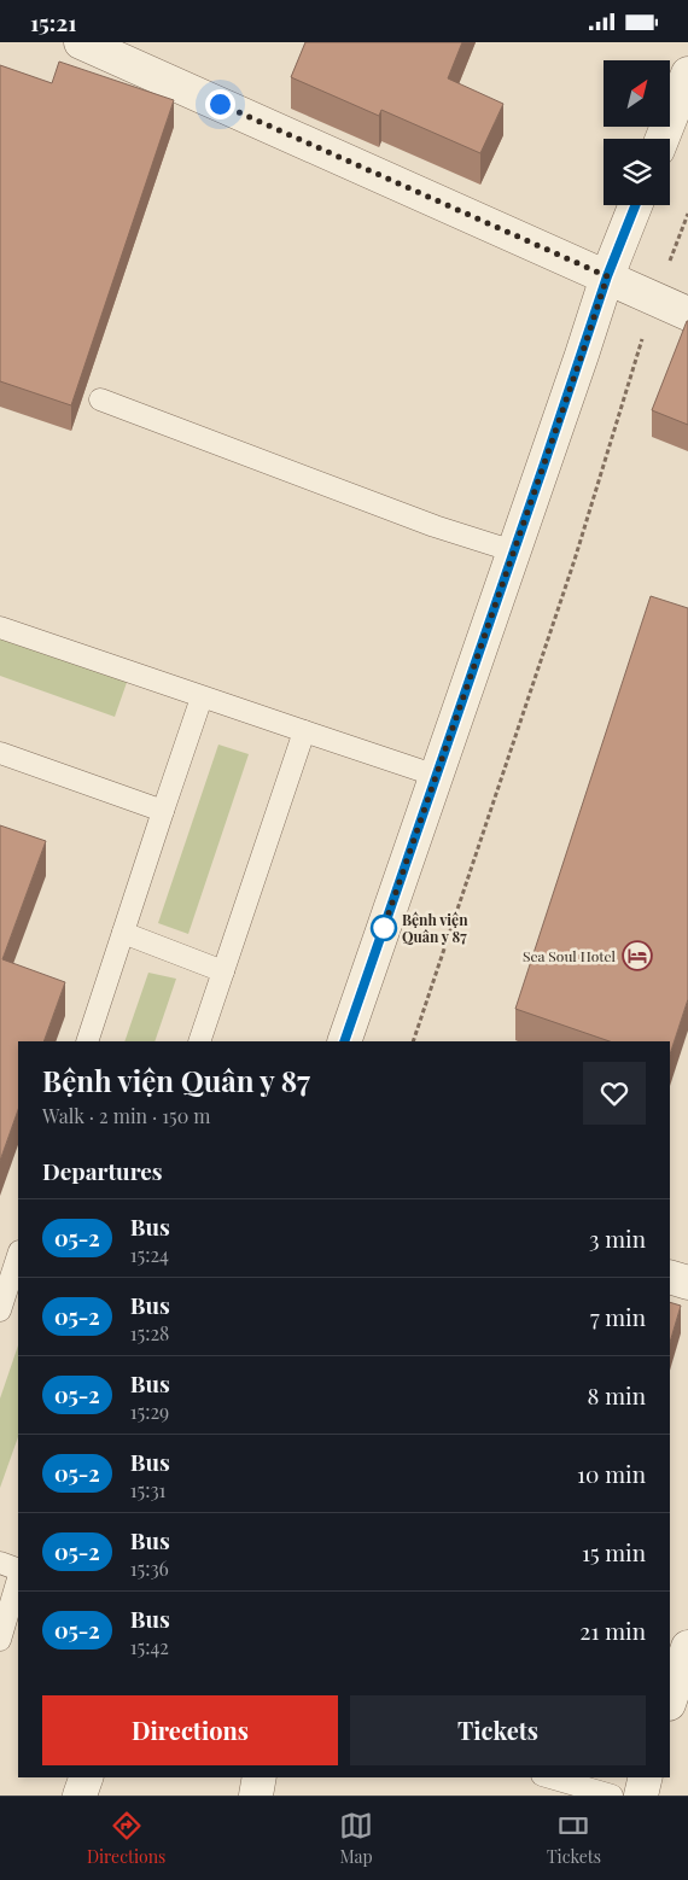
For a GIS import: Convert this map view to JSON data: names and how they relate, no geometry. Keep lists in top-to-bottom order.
{
  "places": {
    "other": ["Bệnh viện Quân y 87"],
    "hotel": ["Sea Soul Hotel"]
  },
  "lines": ["bus line 05-2"],
  "north": "top right",
  "page": {
    "status": "15:21",
    "heading": [
      ["Bệnh viện Quân y 87", "Walk · 2 min · 150 m"],
      "Departures"
    ],
    "list": [
      {
        "mark": "05-2",
        "name": "Bus",
        "note": "15:24",
        "value": "3 min"
      },
      {
        "mark": "05-2",
        "name": "Bus",
        "note": "15:28",
        "value": "7 min"
      },
      {
        "mark": "05-2",
        "name": "Bus",
        "note": "15:29",
        "value": "8 min"
      },
      {
        "mark": "05-2",
        "name": "Bus",
        "note": "15:31",
        "value": "10 min"
      },
      {
        "mark": "05-2",
        "name": "Bus",
        "note": "15:36",
        "value": "15 min"
      },
      {
        "mark": "05-2",
        "name": "Bus",
        "note": "15:42",
        "value": "21 min"
      }
    ],
    "buttons": ["Directions", "Tickets"],
    "tabs": ["Directions", "Map", "Tickets"]
  }
}
